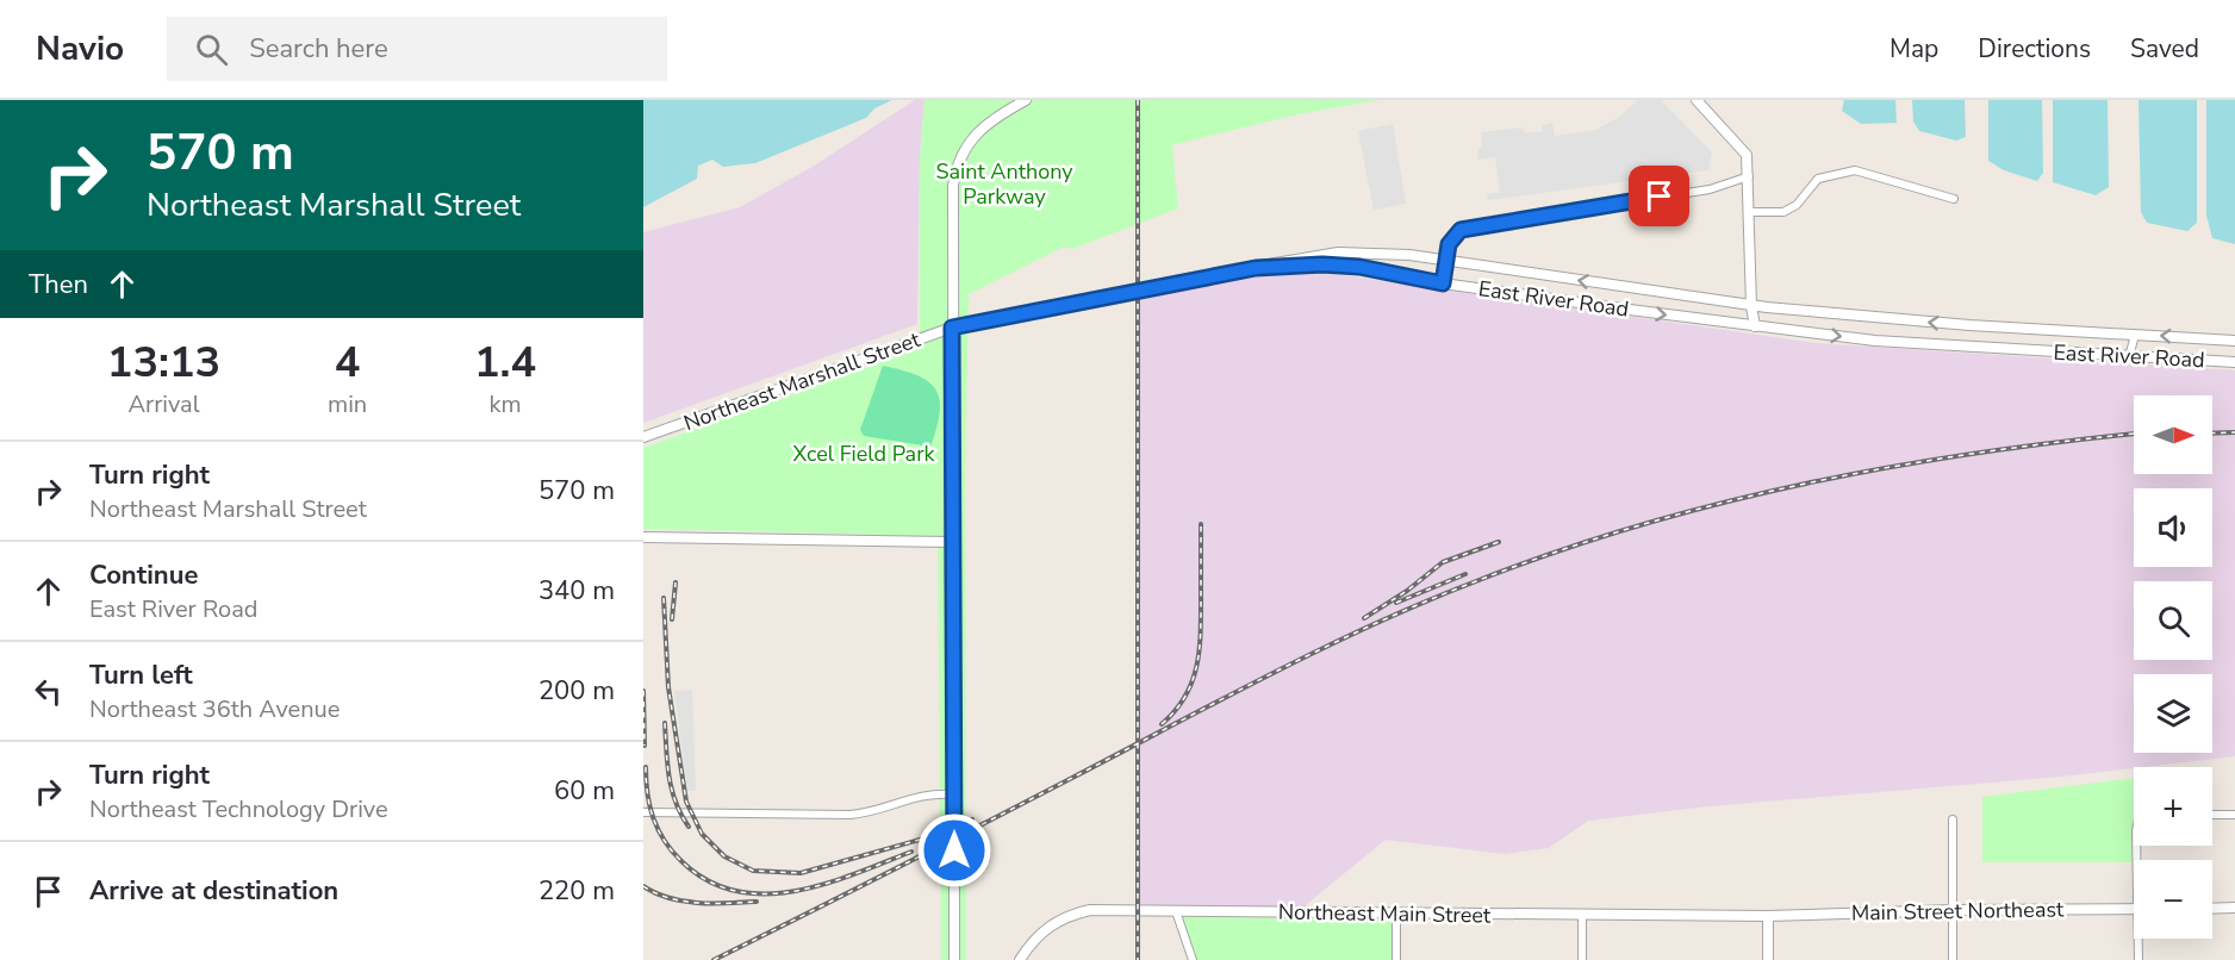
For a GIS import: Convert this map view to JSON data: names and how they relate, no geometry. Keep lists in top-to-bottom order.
{
  "streets": {
    "street": [
      "East River Road",
      "Northeast Marshall Street",
      "Main Street Northeast",
      "Northeast Main Street"
    ]
  },
  "crossings": [
    ["East River Road", "Northeast Marshall Street"],
    ["Main Street Northeast", "Northeast Main Street"]
  ],
  "parks": ["Saint Anthony Parkway", "Xcel Field Park"],
  "north": "right",
  "page": {
    "header": "Navio",
    "search": "Search here",
    "nav": ["Map", "Directions", "Saved"],
    "turn": ["570 m", "Northeast Marshall Street"],
    "then": "Then",
    "eta": [
      "13:13",
      "Arrival",
      "4",
      "min",
      "1.4",
      "km"
    ],
    "map_buttons": ["+", "−"],
    "list": [
      {
        "name": "Turn right",
        "note": "Northeast Marshall Street",
        "value": "570 m"
      },
      {
        "name": "Continue",
        "note": "East River Road",
        "value": "340 m"
      },
      {
        "name": "Turn left",
        "note": "Northeast 36th Avenue",
        "value": "200 m"
      },
      {
        "name": "Turn right",
        "note": "Northeast Technology Drive",
        "value": "60 m"
      },
      {
        "name": "Arrive at destination",
        "value": "220 m"
      }
    ]
  }
}
